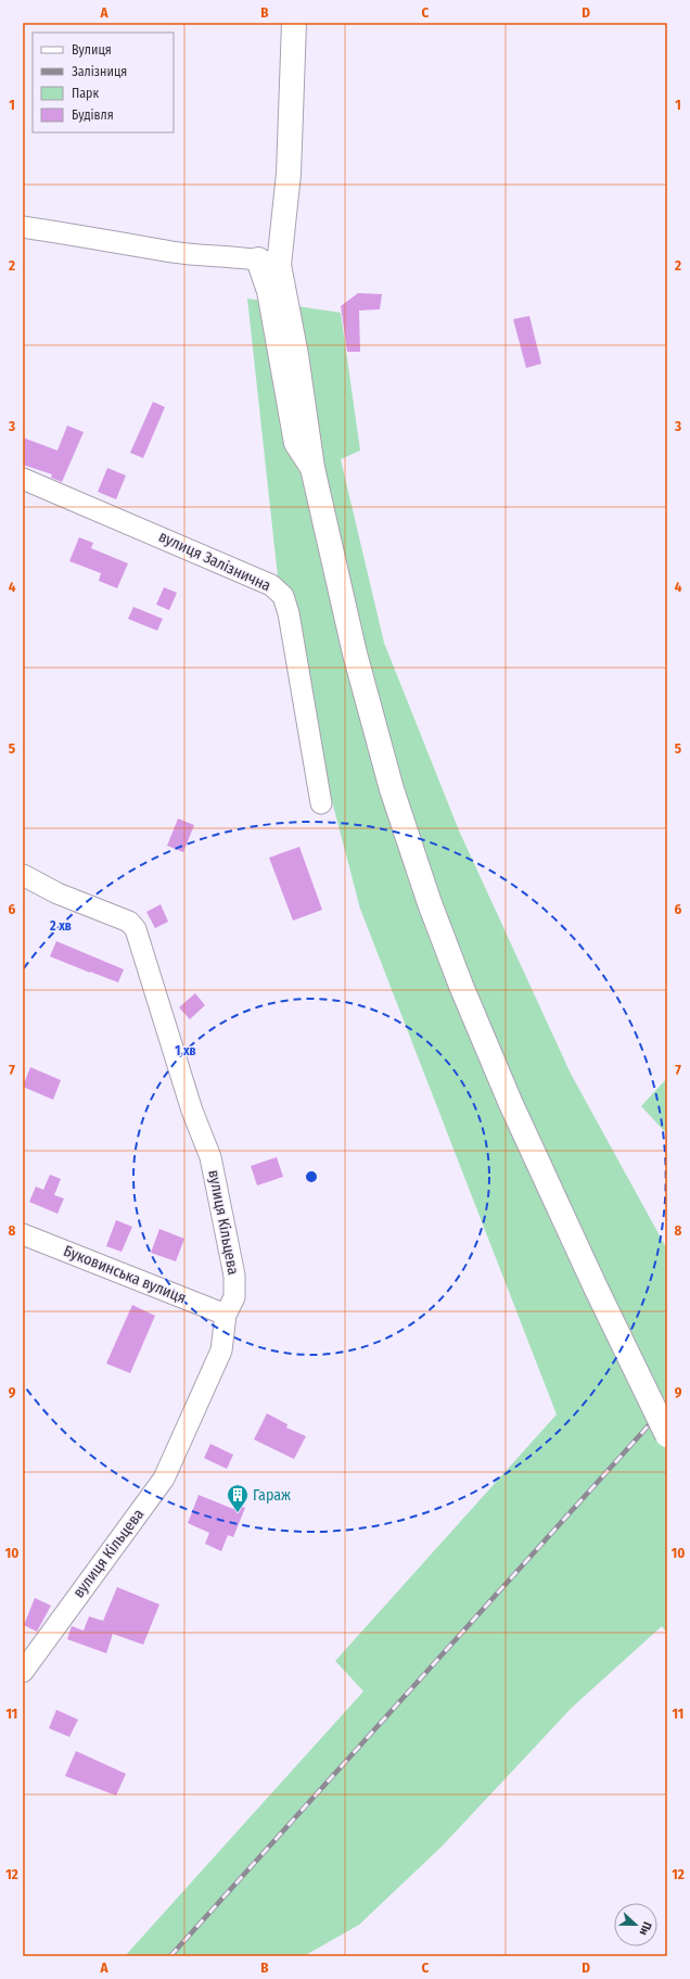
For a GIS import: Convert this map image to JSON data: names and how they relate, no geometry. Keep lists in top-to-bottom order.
{
  "streets": {
    "street": ["вулиця Залізнична", "вулиця Кільцева", "Буковинська вулиця"]
  },
  "crossings": [
    ["вулиця Кільцева", "Буковинська вулиця"]
  ],
  "places": {
    "building": ["Гараж"]
  },
  "legend": [
    "Вулиця",
    "Залізниця",
    "Парк",
    "Будівля"
  ],
  "north": "right",
  "grid": {
    "columns": [
      "A",
      "B",
      "C",
      "D"
    ],
    "rows": [
      "1",
      "2",
      "3",
      "4",
      "5",
      "6",
      "7",
      "8",
      "9",
      "10",
      "11",
      "12"
    ]
  },
  "rings": ["2 хв", "1 хв"]
}
